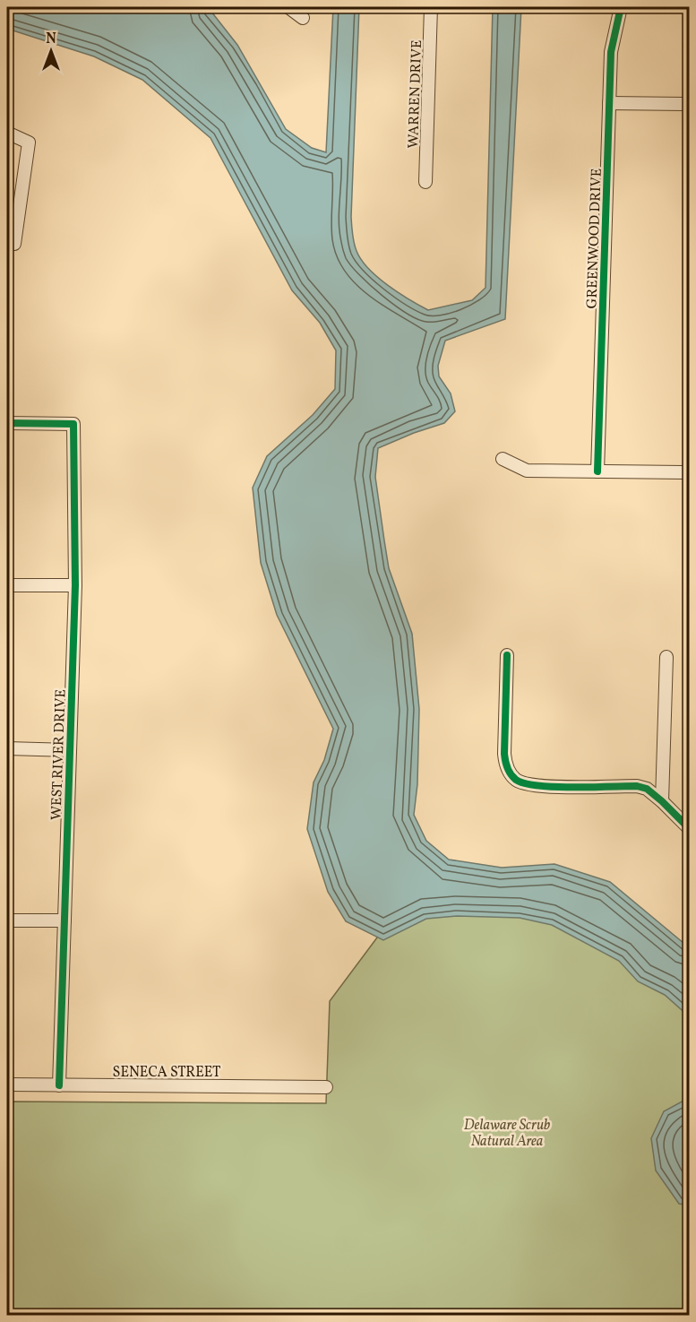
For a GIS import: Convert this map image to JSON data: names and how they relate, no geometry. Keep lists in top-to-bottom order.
{
  "streets": {
    "street": [
      "WARREN DRIVE",
      "GREENWOOD DRIVE",
      "WEST RIVER DRIVE",
      "SENECA STREET"
    ]
  },
  "crossings": [
    ["WEST RIVER DRIVE", "SENECA STREET"]
  ],
  "parks": ["Delaware Scrub Natural Area"],
  "north": "top"
}
